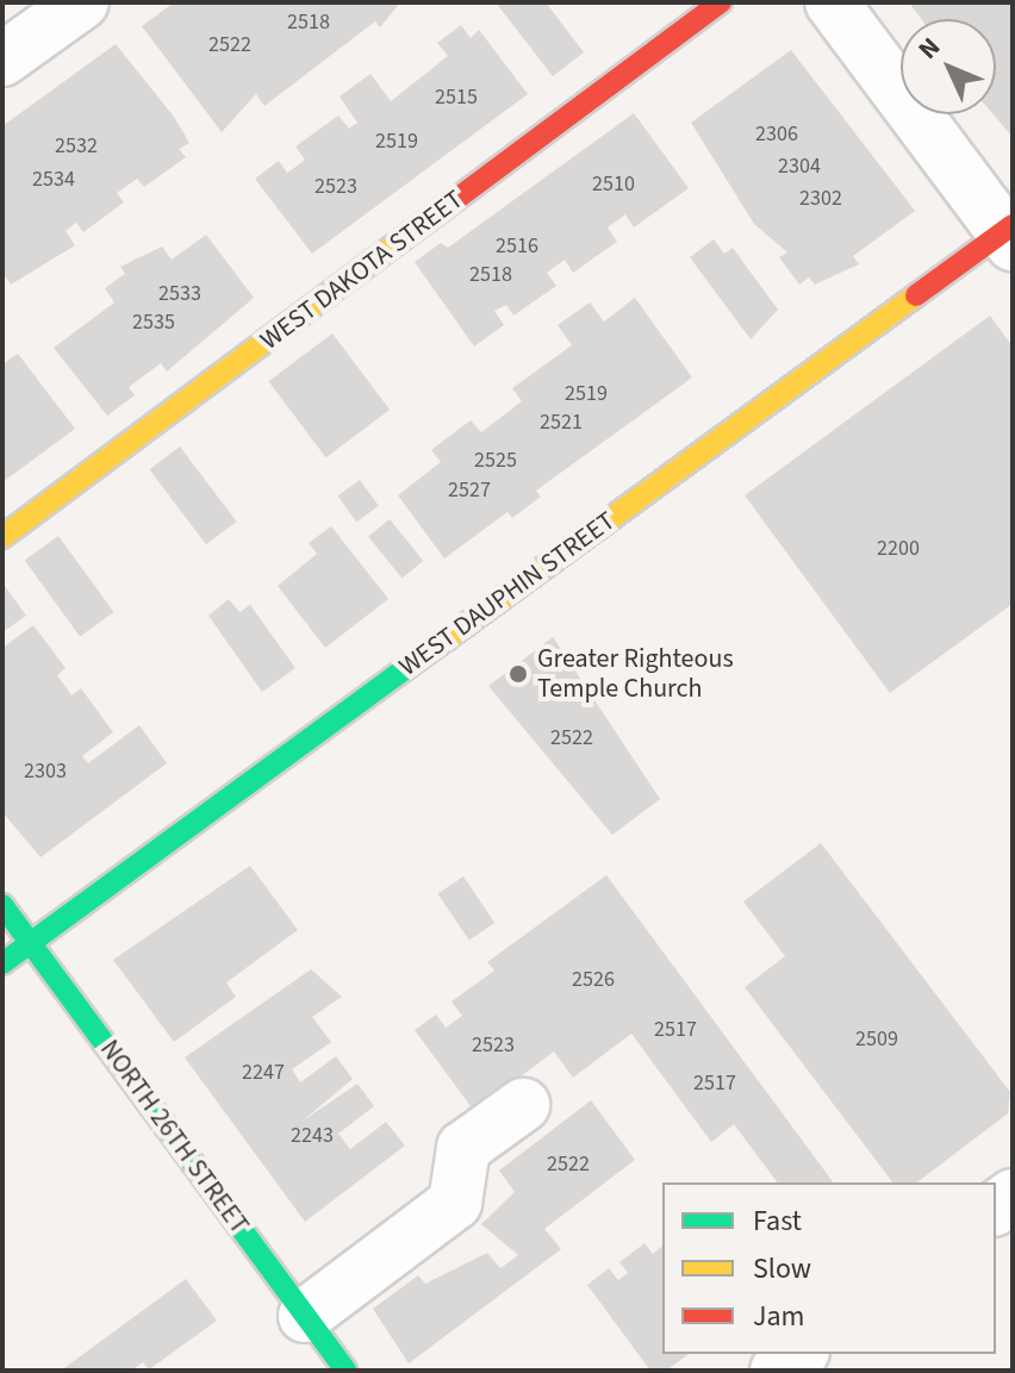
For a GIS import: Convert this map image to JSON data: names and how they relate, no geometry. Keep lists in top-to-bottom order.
{
  "streets": {
    "street": ["WEST DAKOTA STREET", "WEST DAUPHIN STREET", "NORTH 26TH STREET"]
  },
  "crossings": [
    ["WEST DAUPHIN STREET", "NORTH 26TH STREET"]
  ],
  "places": ["Greater Righteous Temple Church"],
  "house_numbers": [
    "2518",
    "2522",
    "2515",
    "2306",
    "2519",
    "2532",
    "2304",
    "2534",
    "2510",
    "2523",
    "2302",
    "2516",
    "2518",
    "2533",
    "2535",
    "2519",
    "2521",
    "2525",
    "2527",
    "2200",
    "2522",
    "2303",
    "2526",
    "2517",
    "2509",
    "2523",
    "2247",
    "2517",
    "2243",
    "2522"
  ],
  "legend": ["Fast", "Slow", "Jam"],
  "north": "top left"
}
